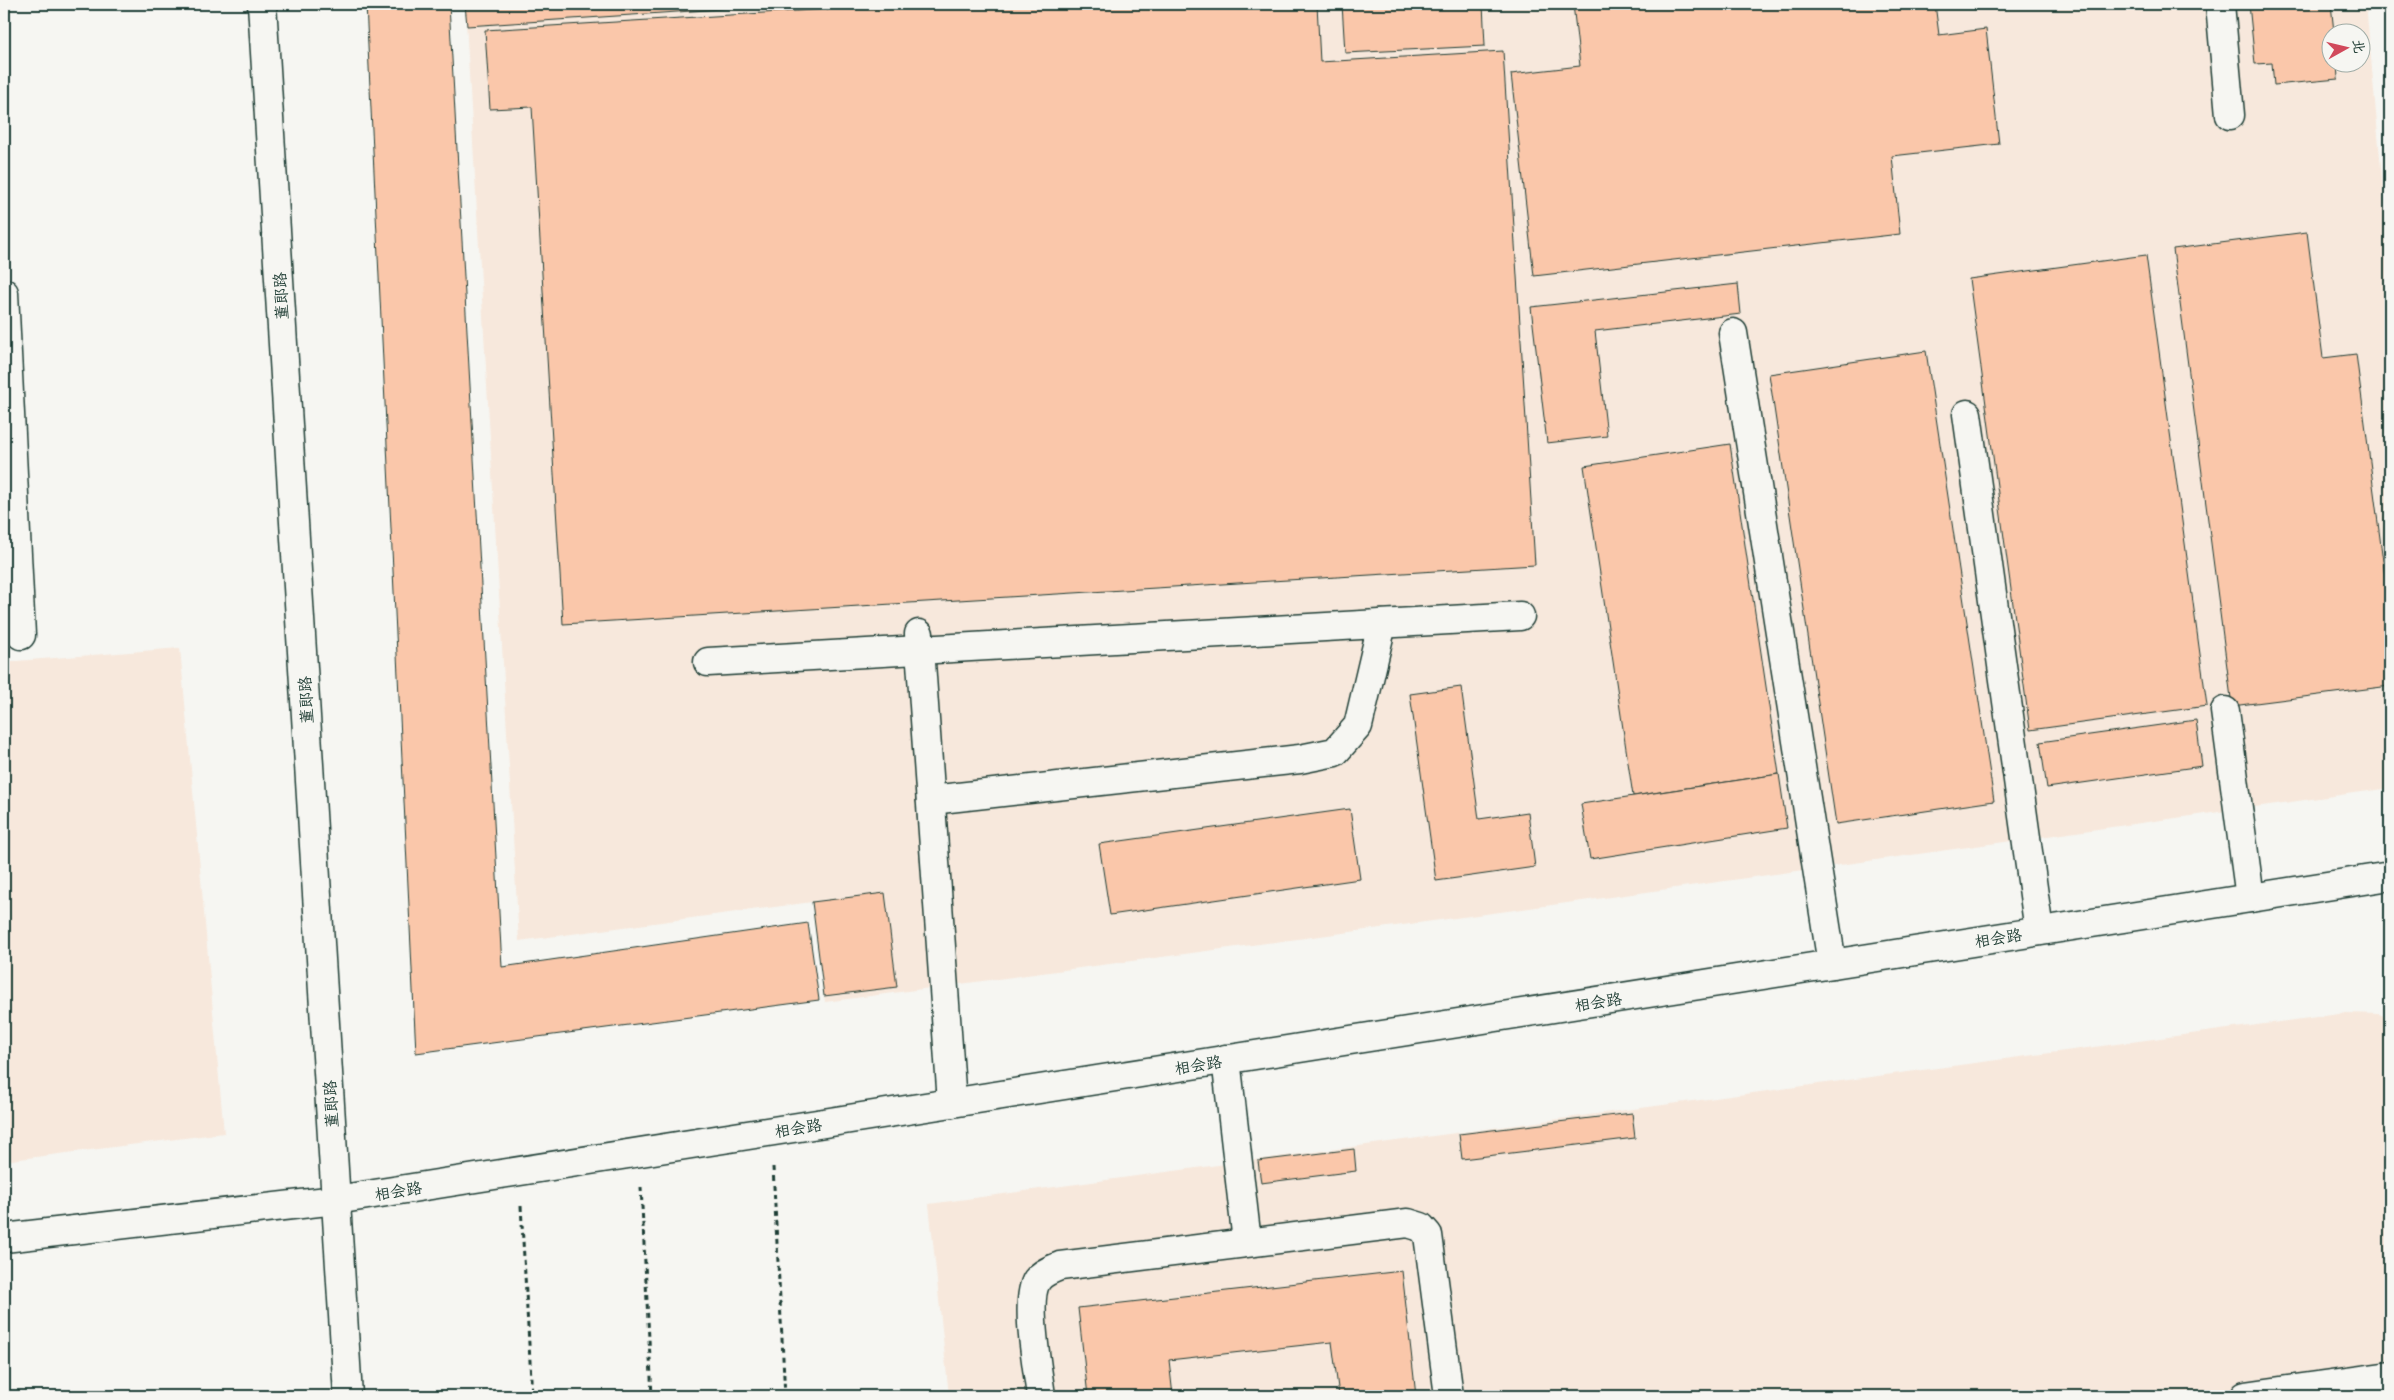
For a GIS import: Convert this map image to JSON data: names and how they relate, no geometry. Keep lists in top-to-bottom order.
{
  "streets": {
    "street": ["董郎路", "相会路"]
  },
  "crossings": [
    ["董郎路", "相会路"]
  ],
  "north": "right"
}
